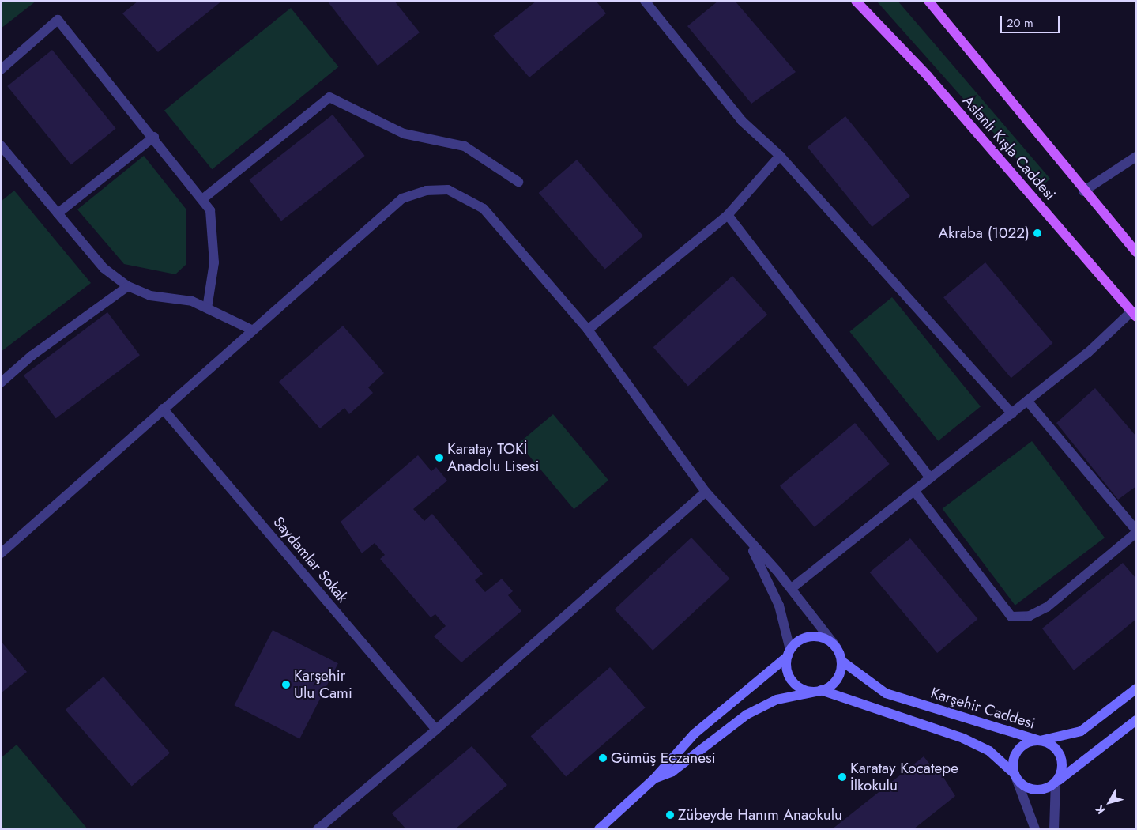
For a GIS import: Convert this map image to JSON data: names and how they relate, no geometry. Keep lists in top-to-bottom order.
{
  "streets": {
    "main road": ["Aslanlı Kışla Caddesi"],
    "street": ["Saydamlar Sokak", "Karşehir Caddesi"]
  },
  "places": [
    "Akraba (1022)",
    "Karatay TOKİ Anadolu Lisesi",
    "Karşehir Ulu Cami",
    "Gümüş Eczanesi",
    "Karatay Kocatepe İlkokulu",
    "Zübeyde Hanım Anaokulu"
  ],
  "scale_bar": "20 m",
  "north": "bottom left"
}
